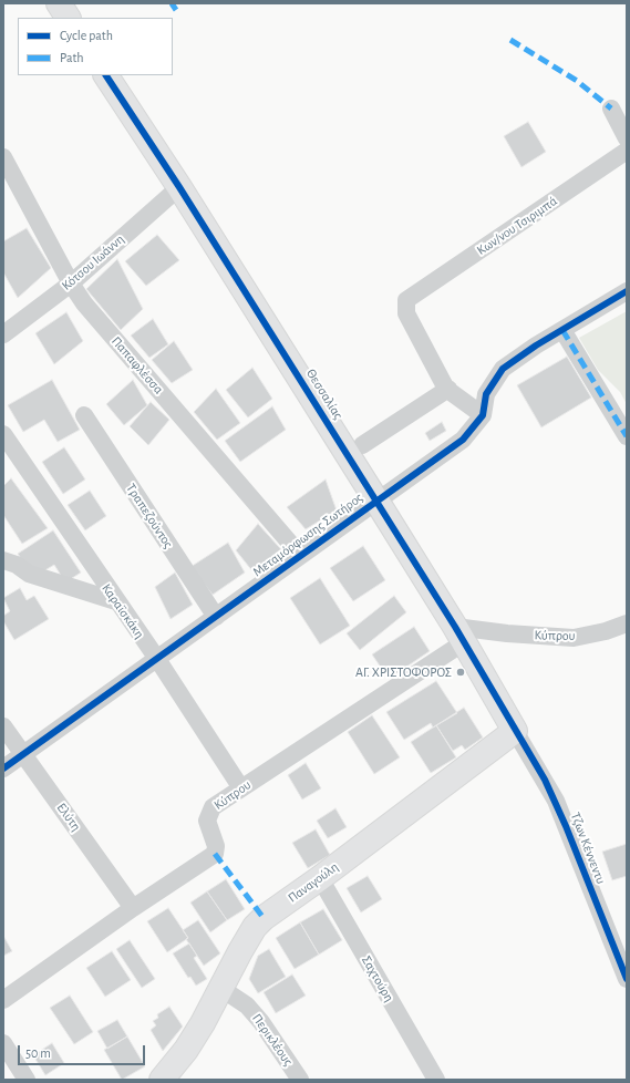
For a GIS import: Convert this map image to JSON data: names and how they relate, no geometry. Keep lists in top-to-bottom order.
{
  "streets": {
    "street": [
      "Κων/νου Τσιριμπά",
      "Κότσου Ιωάννη",
      "Παπαφλέσσα",
      "Θεσσαλίας",
      "Τραπεζούντος",
      "Μεταμόρφωσης Σωτήρος",
      "Καραϊσκάκη",
      "Κύπρου",
      "Ελύτη",
      "Τζων Κέννεντυ",
      "Παναγούλη",
      "Σαχτούρη",
      "Περικλέους"
    ]
  },
  "crossings": [
    ["Κότσου Ιωάννη", "Παπαφλέσσα"],
    ["Κότσου Ιωάννη", "Θεσσαλίας"],
    ["Παπαφλέσσα", "Μεταμόρφωσης Σωτήρος"],
    ["Θεσσαλίας", "Μεταμόρφωσης Σωτήρος"],
    ["Θεσσαλίας", "Κύπρου"],
    ["Θεσσαλίας", "Τζων Κέννεντυ"],
    ["Θεσσαλίας", "Παναγούλη"],
    ["Τραπεζούντος", "Μεταμόρφωσης Σωτήρος"],
    ["Μεταμόρφωσης Σωτήρος", "Καραϊσκάκη"],
    ["Μεταμόρφωσης Σωτήρος", "Ελύτη"],
    ["Καραϊσκάκη", "Κύπρου"],
    ["Κύπρου", "Ελύτη"],
    ["Τζων Κέννεντυ", "Παναγούλη"],
    ["Παναγούλη", "Σαχτούρη"],
    ["Παναγούλη", "Περικλέους"]
  ],
  "places": ["ΑΓ. ΧΡΙΣΤΟΦΟΡΟΣ"],
  "legend": ["Cycle path", "Path"],
  "scale_bar": "50 m"
}
